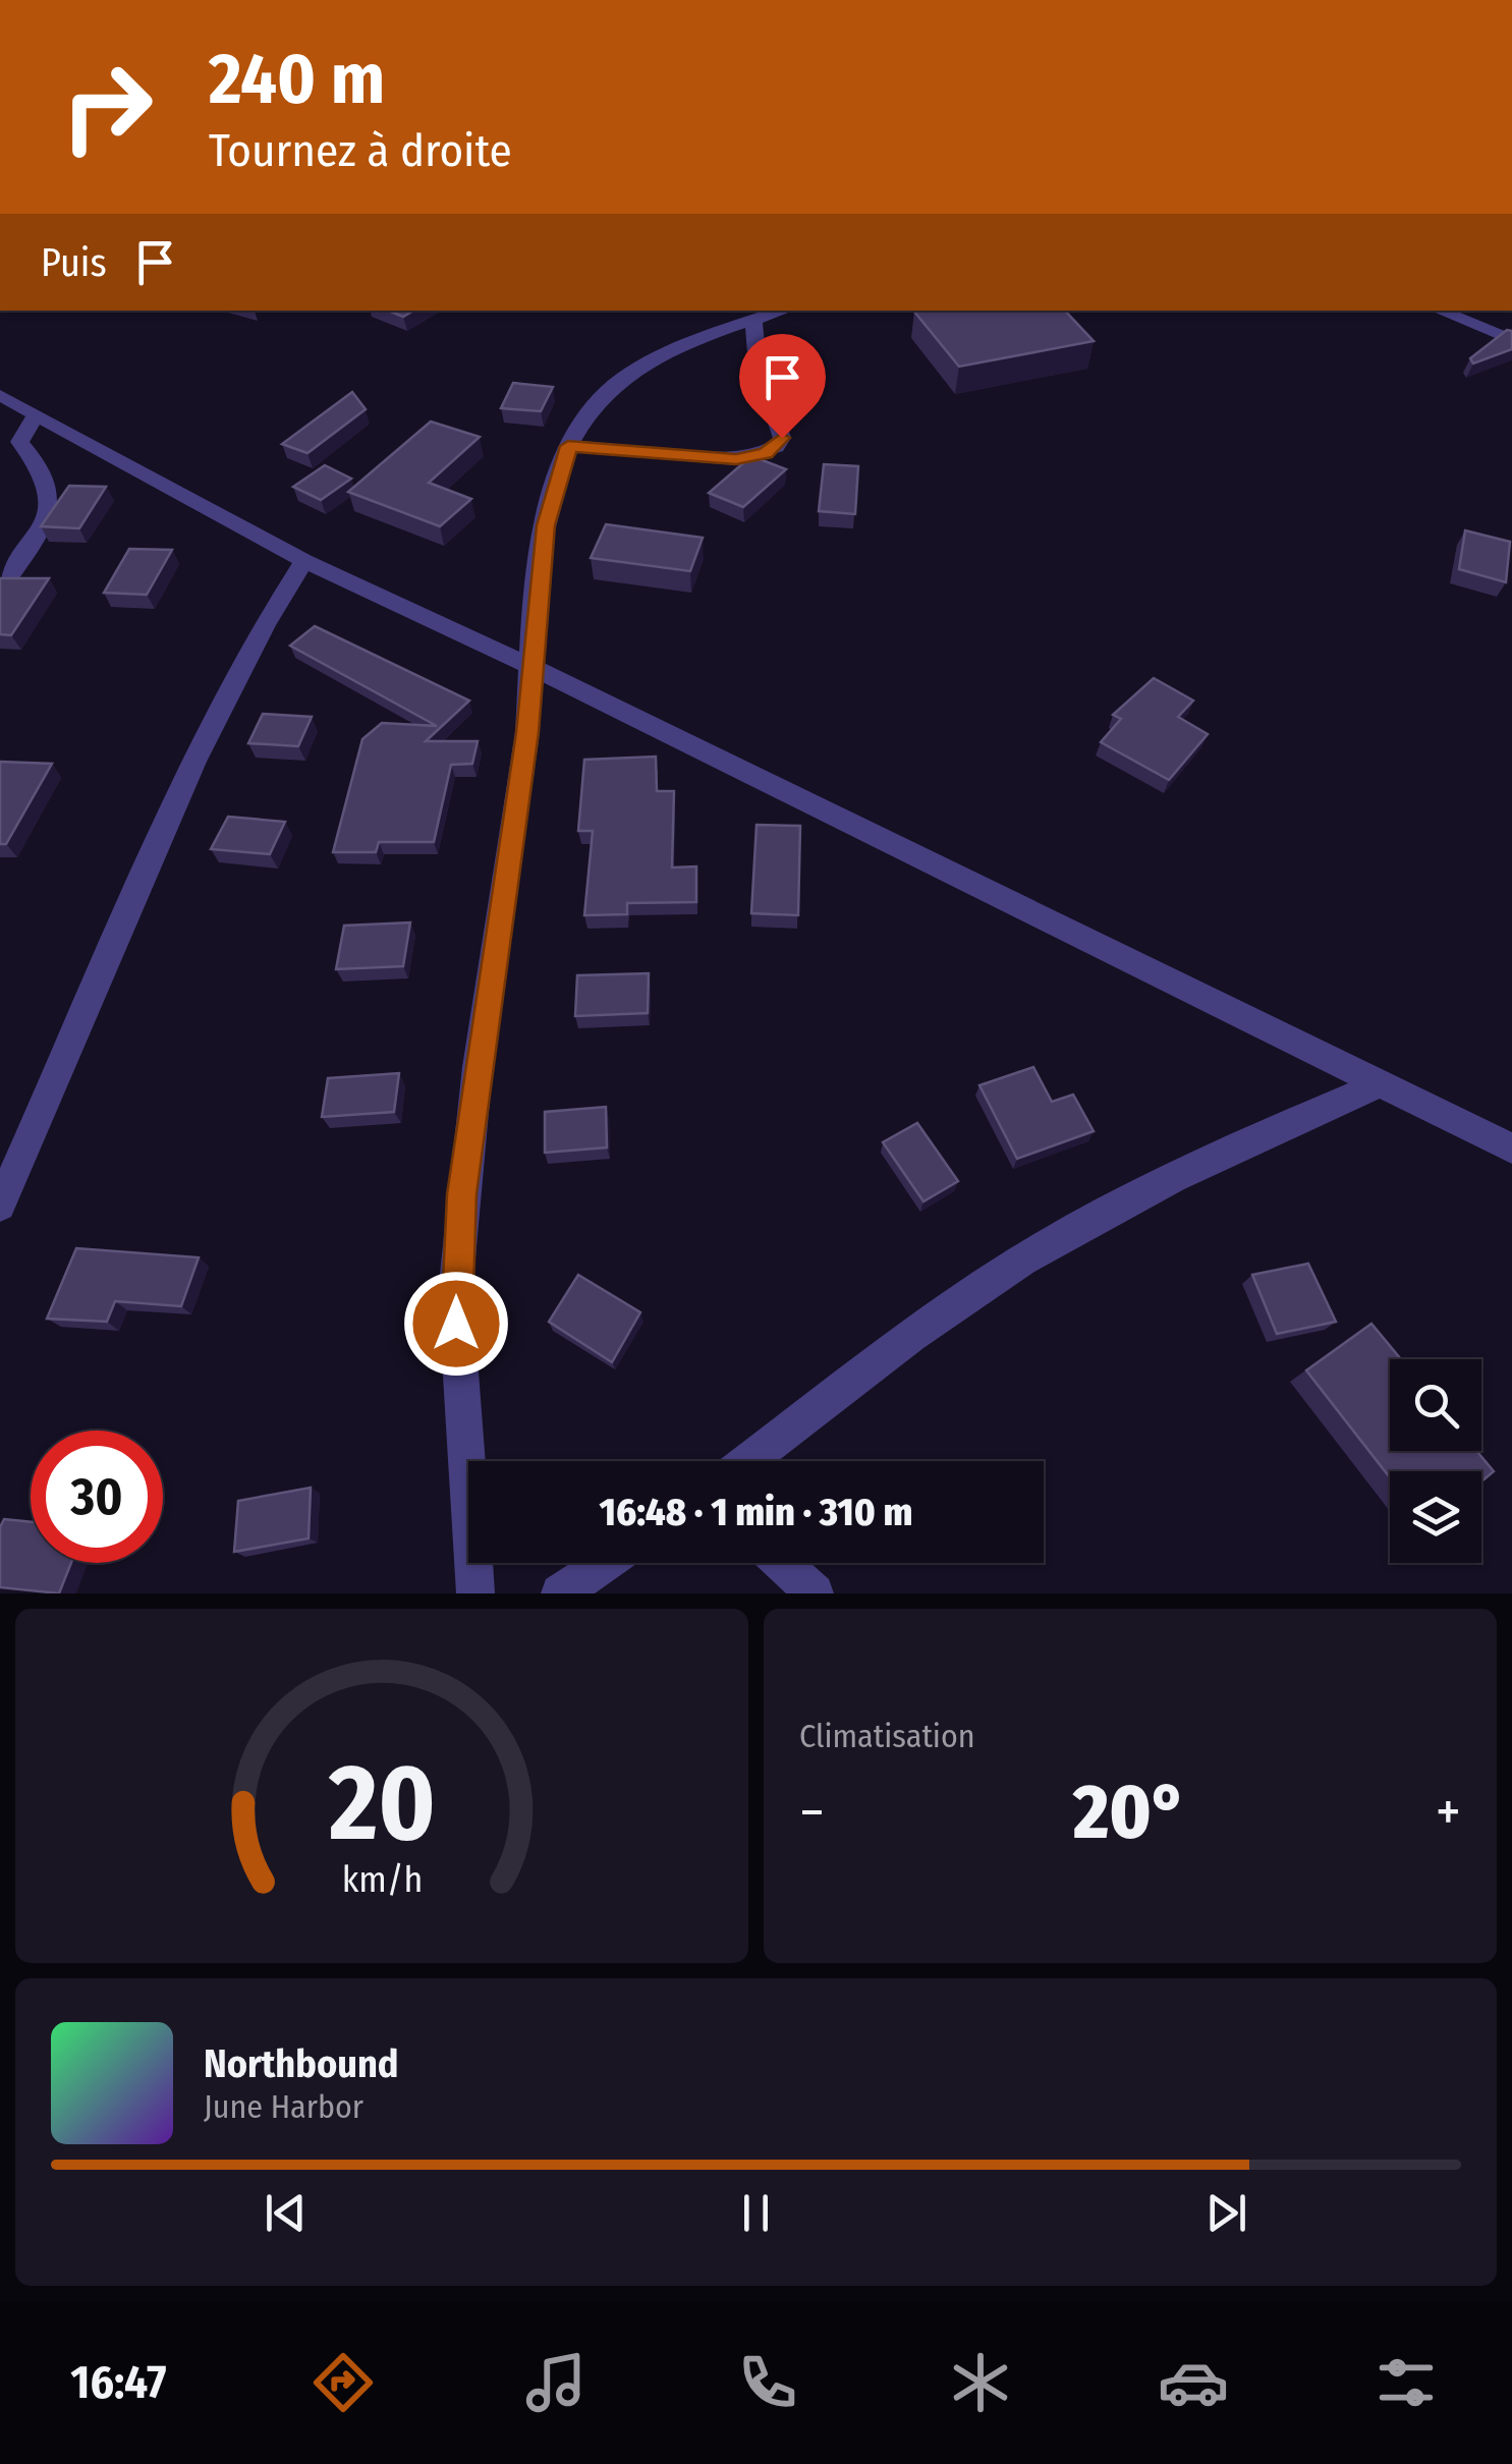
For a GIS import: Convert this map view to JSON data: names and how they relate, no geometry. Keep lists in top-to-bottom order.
{
  "page": {
    "turn": ["240 m", "Tournez à droite"],
    "then": "Puis",
    "limit": "30",
    "trip": "16:48 · 1 min · 310 m",
    "tile": "Climatisation",
    "heat": ["−", "20°", "+"],
    "song": ["Northbound", "June Harbor"],
    "tabs": "16:47",
    "gauge": ["20", "km/h"]
  }
}
